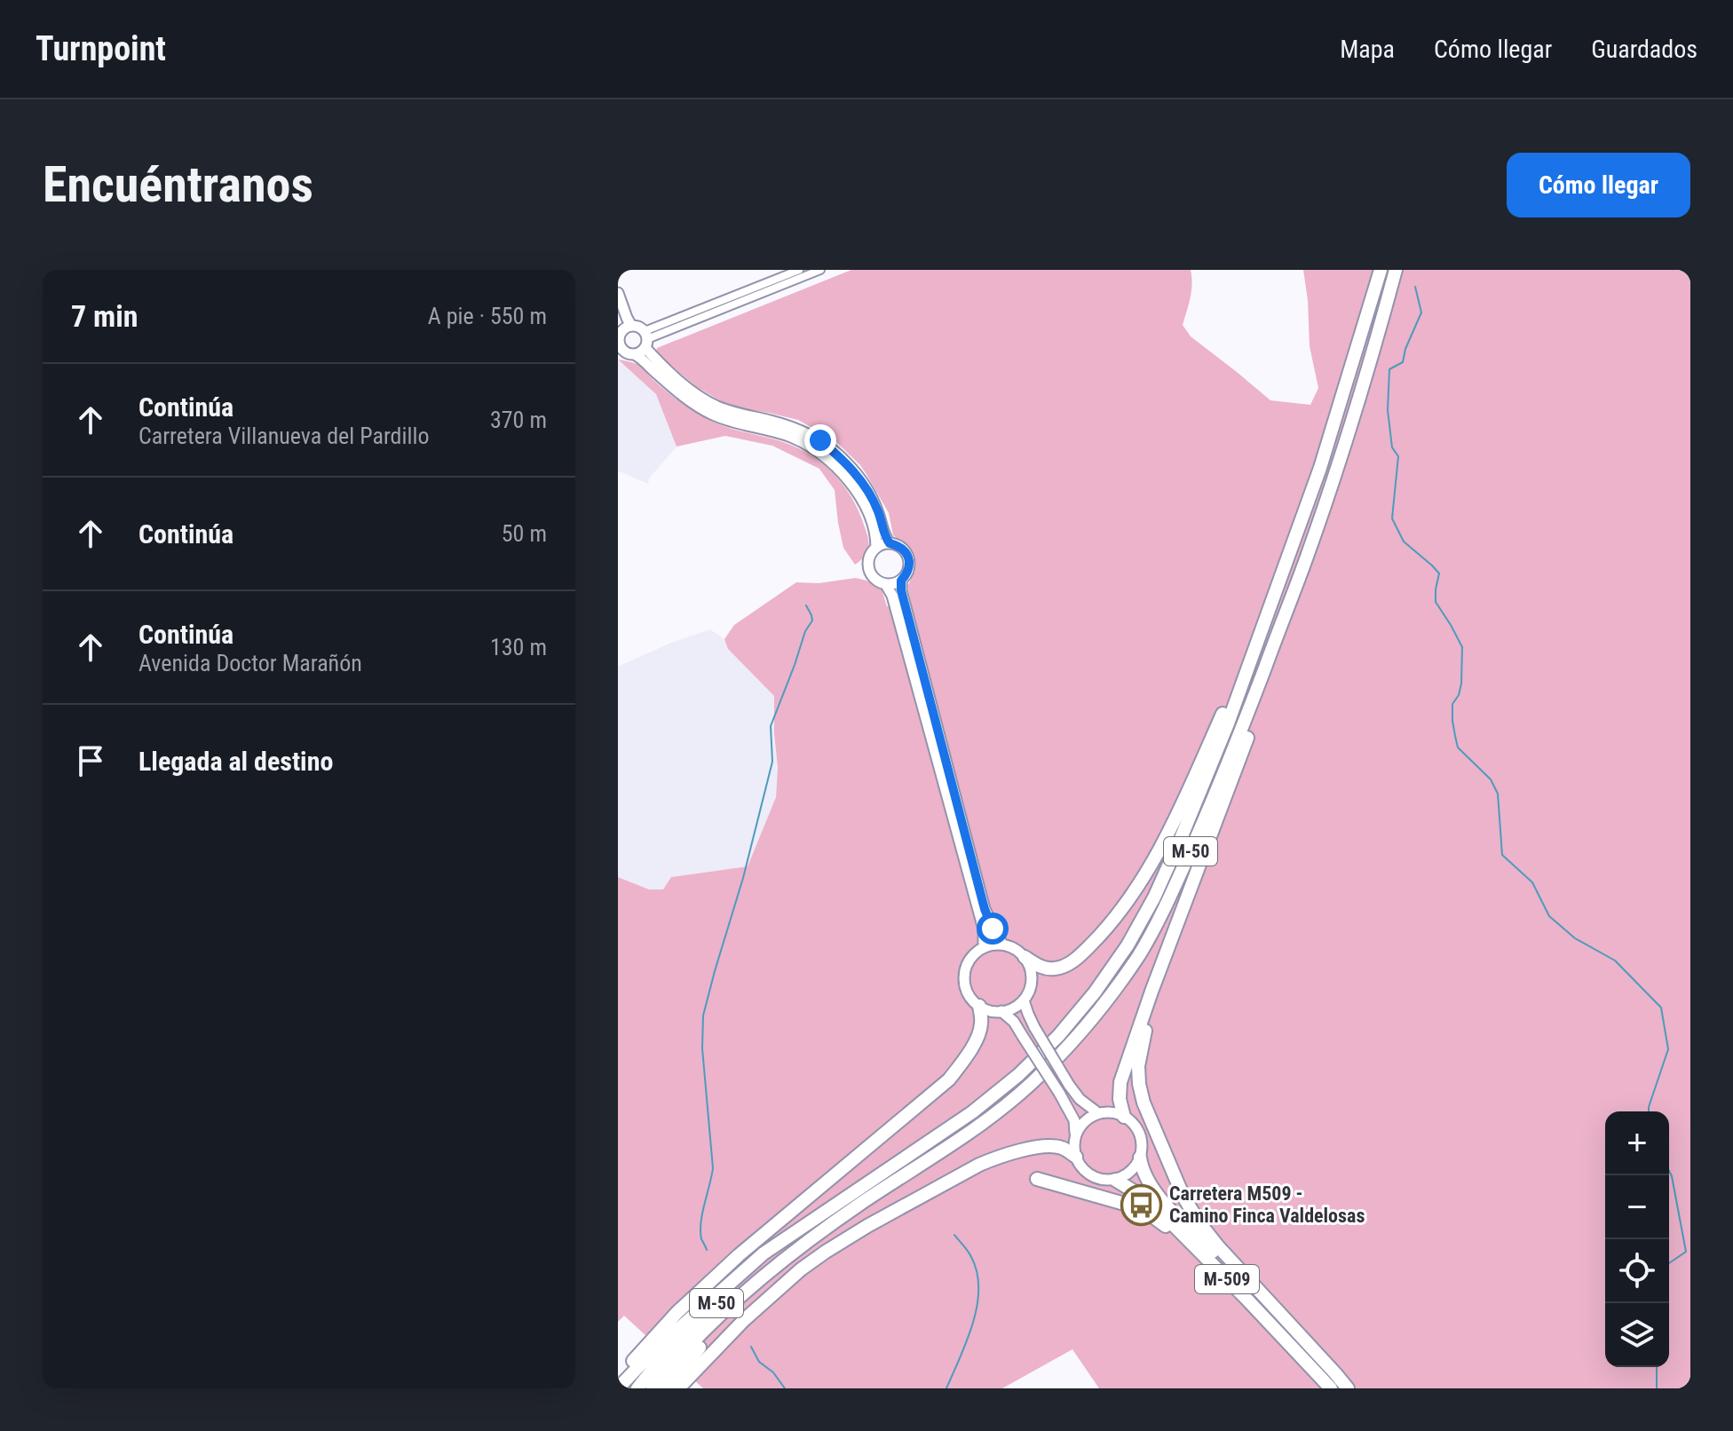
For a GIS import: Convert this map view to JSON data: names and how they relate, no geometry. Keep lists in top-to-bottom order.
{
  "streets": {
    "highway": ["M-50", "M-509"]
  },
  "places": {
    "bus stop": ["Carretera M509 - Camino Finca Valdelosas"]
  },
  "page": {
    "header": "Turnpoint",
    "nav": ["Mapa", "Cómo llegar", "Guardados"],
    "buttons": "Cómo llegar",
    "title": "Encuéntranos",
    "heading": ["7 min", "A pie · 550 m"],
    "list": [
      ["Continúa", "Carretera Villanueva del Pardillo", "370 m"],
      ["Continúa", "50 m"],
      ["Continúa", "Avenida Doctor Marañón", "130 m"],
      "Llegada al destino"
    ],
    "map_buttons": ["+", "−"]
  }
}
